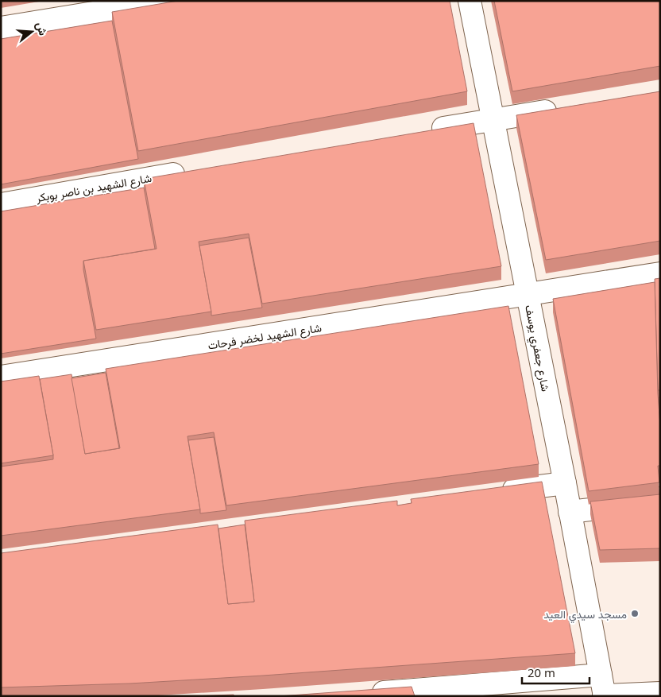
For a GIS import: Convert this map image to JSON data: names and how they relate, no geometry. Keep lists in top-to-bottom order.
{
  "streets": {
    "street": ["شارع الشهيد بن ناصر بوبكر", "شارع الشهيد لخضر فرحات", "شارع جعفري يوسف"]
  },
  "crossings": [
    ["شارع الشهيد لخضر فرحات", "شارع جعفري يوسف"]
  ],
  "places": ["مسجد سيدي العيد"],
  "scale_bar": "20 m",
  "north": "right"
}
